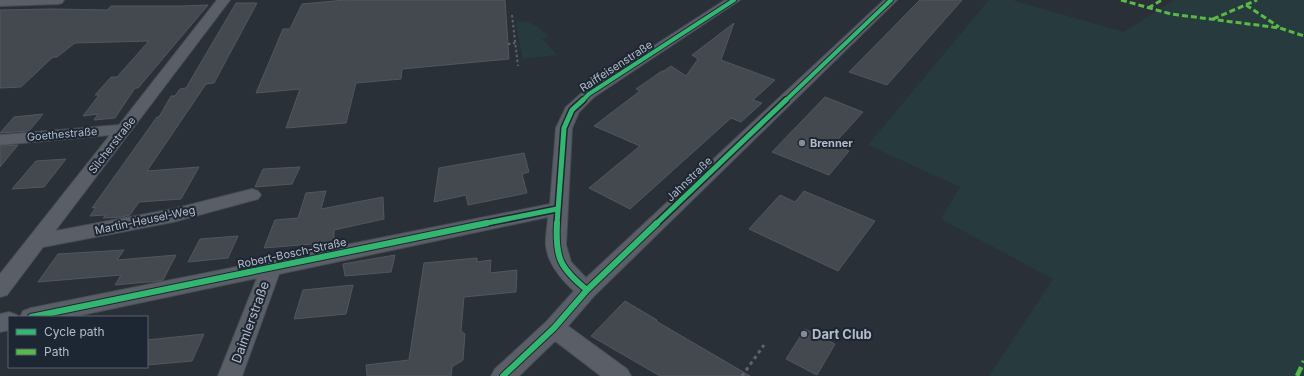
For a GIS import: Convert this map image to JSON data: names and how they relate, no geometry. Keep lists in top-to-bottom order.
{
  "streets": {
    "street": [
      "Raiffeisenstraße",
      "Goethestraße",
      "Silcherstraße",
      "Jahnstraße",
      "Martin-Heusel-Weg",
      "Robert-Bosch-Straße",
      "Daimlerstraße"
    ]
  },
  "crossings": [
    ["Raiffeisenstraße", "Jahnstraße"],
    ["Raiffeisenstraße", "Robert-Bosch-Straße"],
    ["Goethestraße", "Silcherstraße"],
    ["Silcherstraße", "Martin-Heusel-Weg"],
    ["Robert-Bosch-Straße", "Daimlerstraße"]
  ],
  "places": ["Brenner", "Dart Club"],
  "legend": ["Cycle path", "Path"]
}
